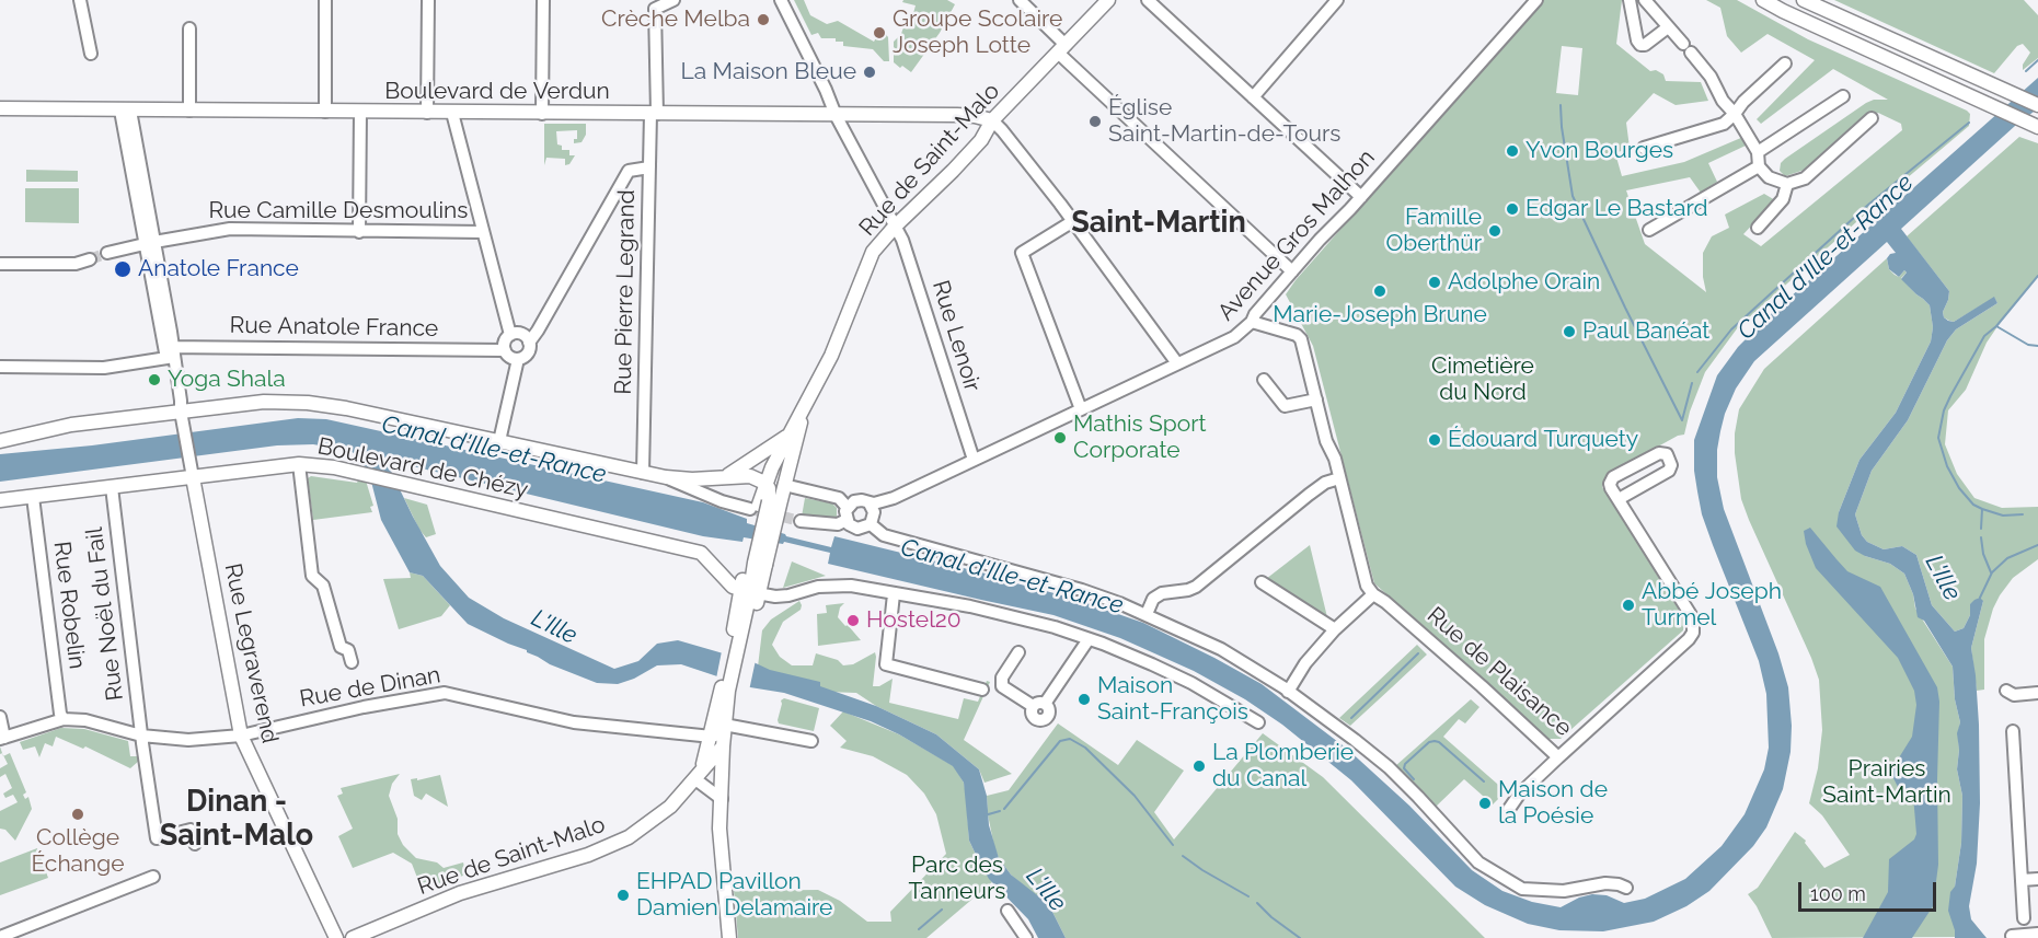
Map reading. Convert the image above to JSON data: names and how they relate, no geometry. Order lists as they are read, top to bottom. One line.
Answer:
{"streets":{"main road":["Boulevard de Verdun","Rue de Saint-Malo","Boulevard de Chézy","Rue Legraverend"],"street":["Rue Camille Desmoulins","Avenue Gros Malhon","Rue Pierre Legrand","Rue Anatole France","Rue Lenoir","Rue Robelin","Rue Noël du Fail","Rue de Plaisance","Rue de Dinan"]},"crossings":[["Boulevard de Verdun","Rue de Saint-Malo"],["Boulevard de Verdun","Rue Pierre Legrand"],["Boulevard de Verdun","Rue Lenoir"],["Rue de Saint-Malo","Rue Lenoir"],["Rue de Saint-Malo","Boulevard de Chézy"],["Rue de Saint-Malo","Rue de Dinan"],["Avenue Gros Malhon","Rue Lenoir"],["Boulevard de Chézy","Rue Robelin"],["Boulevard de Chézy","Rue Noël du Fail"],["Boulevard de Chézy","Rue Legraverend"],["Rue Robelin","Rue de Dinan"],["Rue Noël du Fail","Rue de Dinan"],["Rue Legraverend","Rue de Dinan"]],"districts":["Saint-Martin","Dinan - Saint-Malo"],"water":["Canal d'Ille-et-Rance","L'Ille"],"parks":["Cimetière du Nord","Prairies Saint-Martin","Parc des Tanneurs"],"places":["Crèche Melba","Groupe Scolaire Joseph Lotte","La Maison Bleue","Église Saint-Martin-de-Tours","Yvon Bourges","Edgar Le Bastard","Famille Oberthür","Anatole France","Adolphe Orain","Marie-Joseph Brune","Paul Banéat","Yoga Shala","Mathis Sport Corporate","Édouard Turquety","Abbé Joseph Turmel","Hostel20","Maison Saint-François","La Plomberie du Canal","Maison de la Poésie","Collège Échange","EHPAD Pavillon Damien Delamaire"],"scale_bar":"100 m"}
